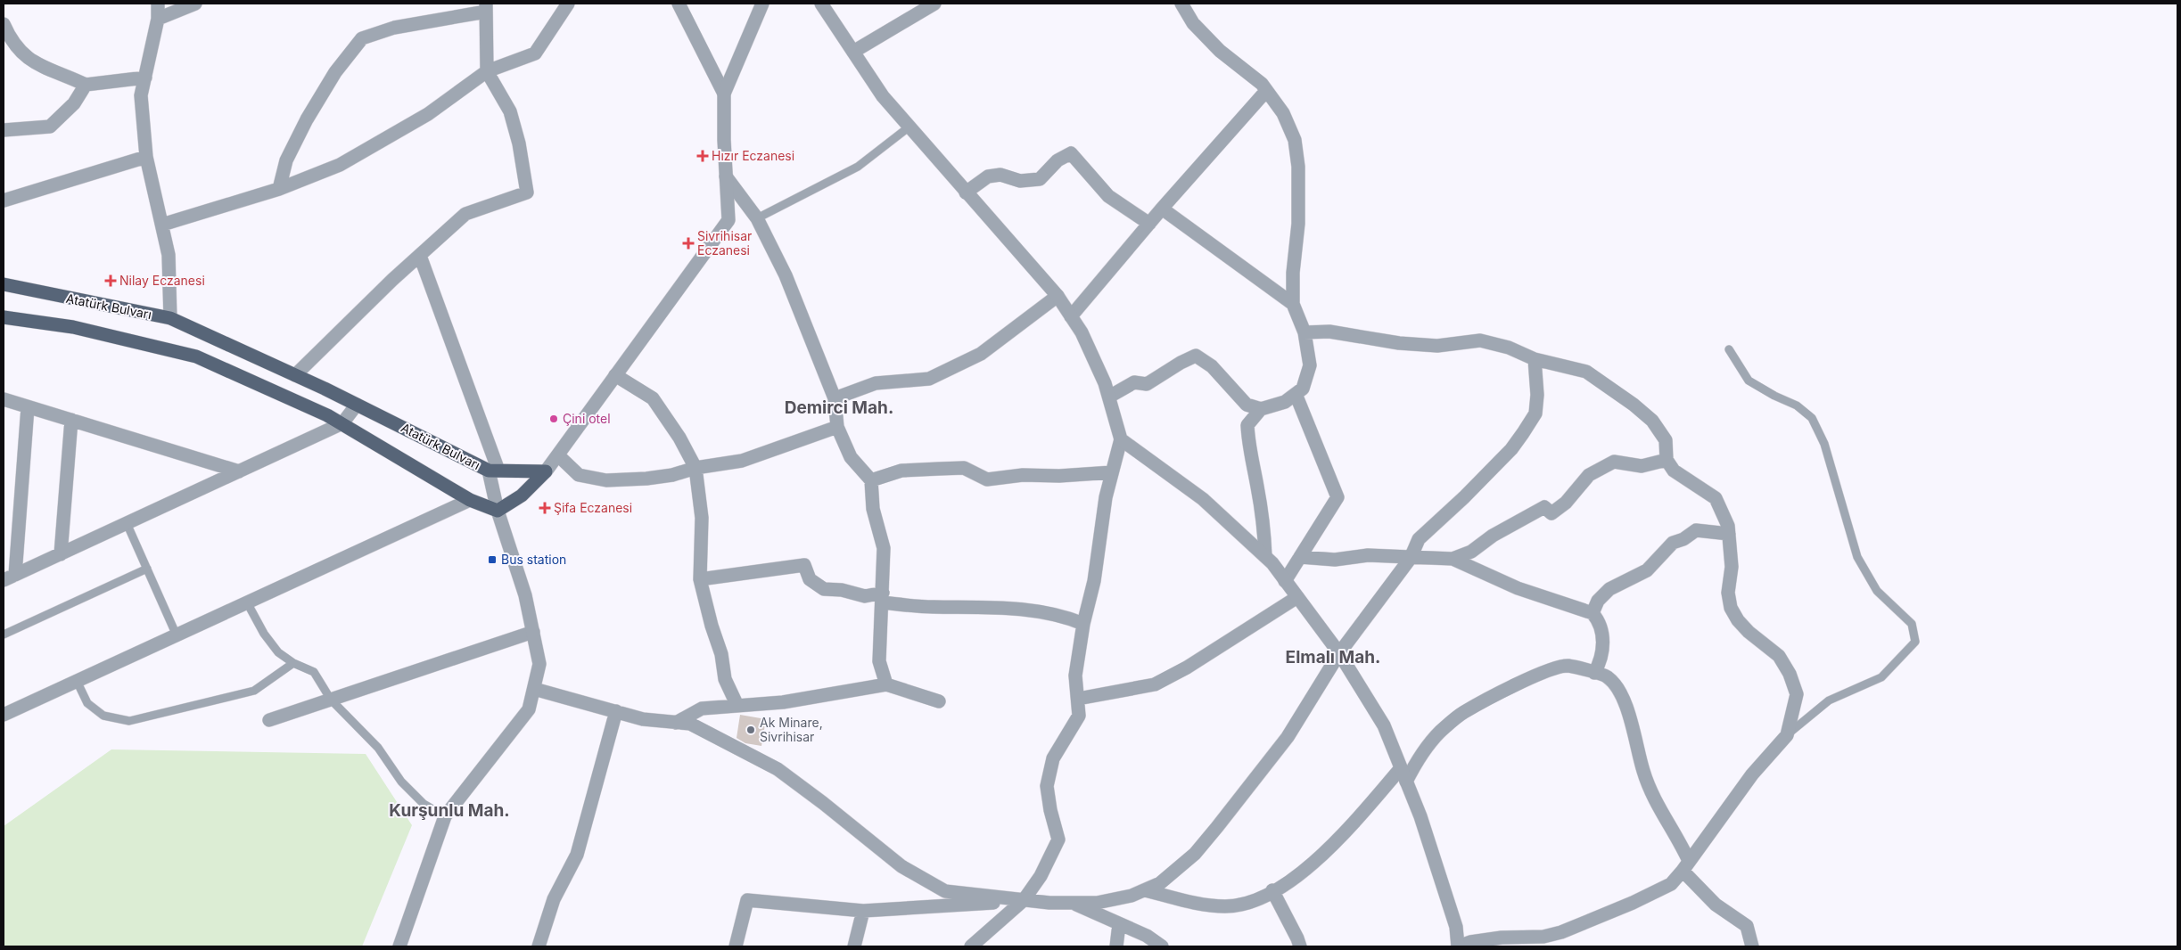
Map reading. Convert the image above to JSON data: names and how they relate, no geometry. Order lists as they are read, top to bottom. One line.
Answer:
{"streets":{"main road":["Atatürk Bulvarı"]},"districts":["Demirci Mah.","Elmalı Mah.","Kurşunlu Mah."],"places":{"health":["Hızır Eczanesi","Sivrihisar Eczanesi","Nilay Eczanesi","Şifa Eczanesi"],"other":["Çini otel","Ak Minare, Sivrihisar"],"transit":["Bus station"]}}
